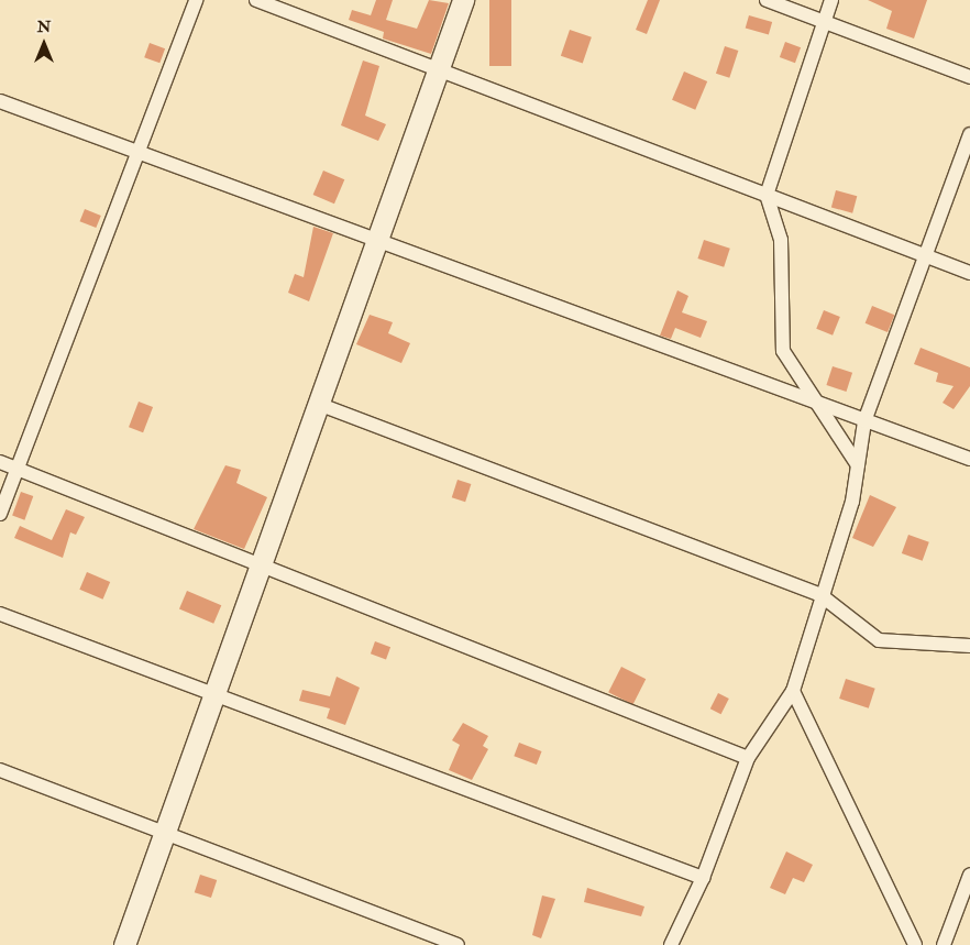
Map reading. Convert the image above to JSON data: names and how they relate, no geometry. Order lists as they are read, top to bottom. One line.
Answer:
{"north":"top"}
